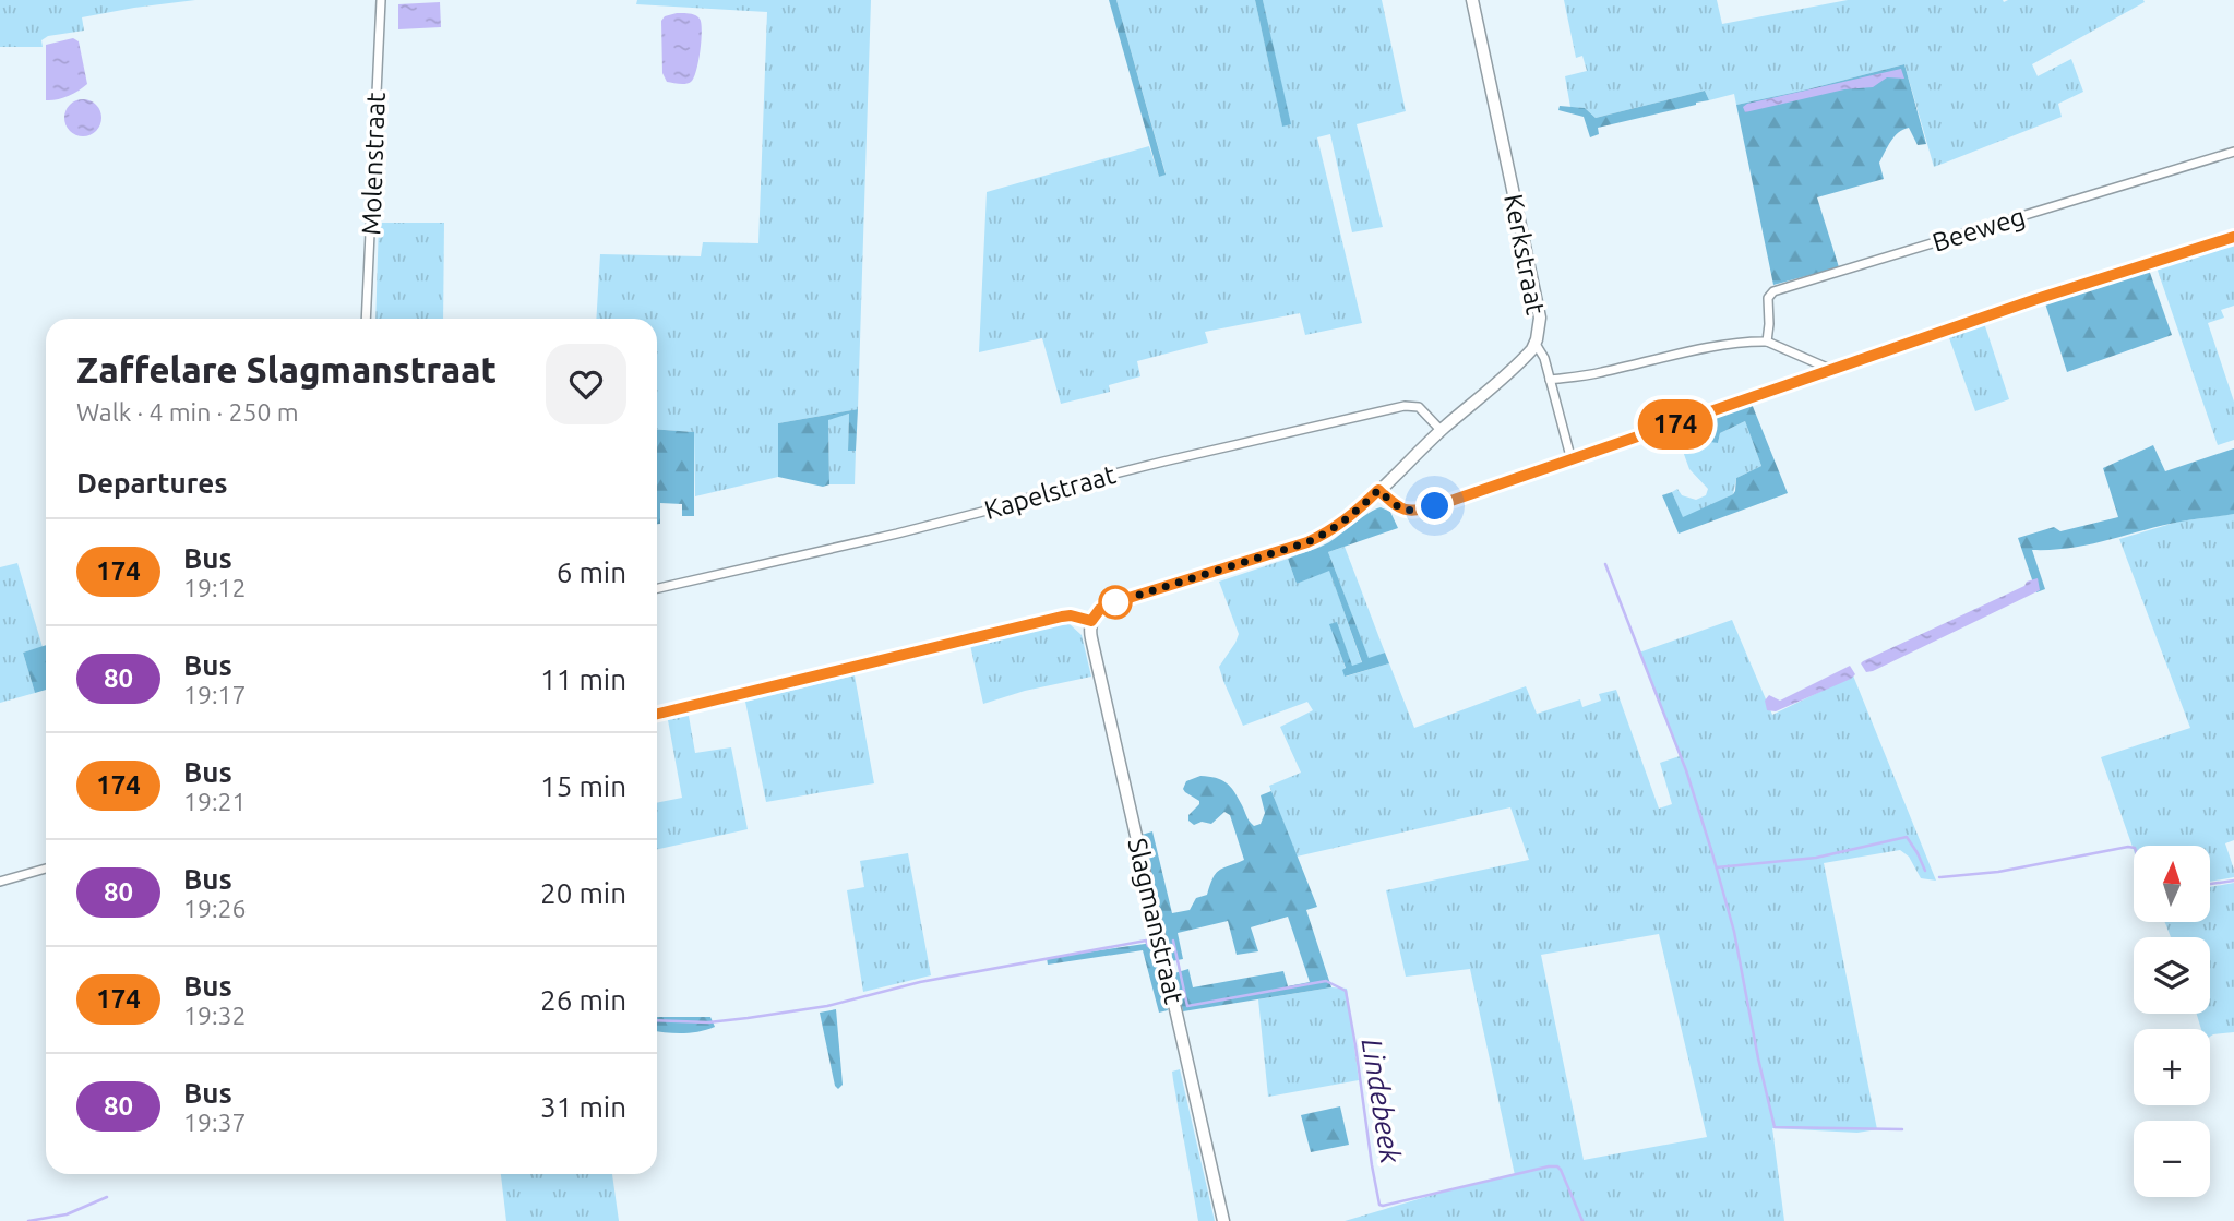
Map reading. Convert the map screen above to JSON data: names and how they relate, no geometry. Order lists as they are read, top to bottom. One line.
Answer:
{"streets":{"main road":["Kerkstraat","Slagmanstraat"],"street":["Molenstraat","Beeweg","Kapelstraat"]},"crossings":[["Kerkstraat","Kapelstraat"],["Kerkstraat","Slagmanstraat"]],"water":["Lindebeek"],"lines":["bus line 174"],"north":"top","page":{"on_map":"174","heading":[["Zaffelare Slagmanstraat","Walk · 4 min · 250 m"],"Departures"],"list":[{"mark":"174","name":"Bus","note":"19:12","value":"6 min"},{"mark":"80","name":"Bus","note":"19:17","value":"11 min"},{"mark":"174","name":"Bus","note":"19:21","value":"15 min"},{"mark":"80","name":"Bus","note":"19:26","value":"20 min"},{"mark":"174","name":"Bus","note":"19:32","value":"26 min"},{"mark":"80","name":"Bus","note":"19:37","value":"31 min"}],"map_buttons":["+","−"]}}
